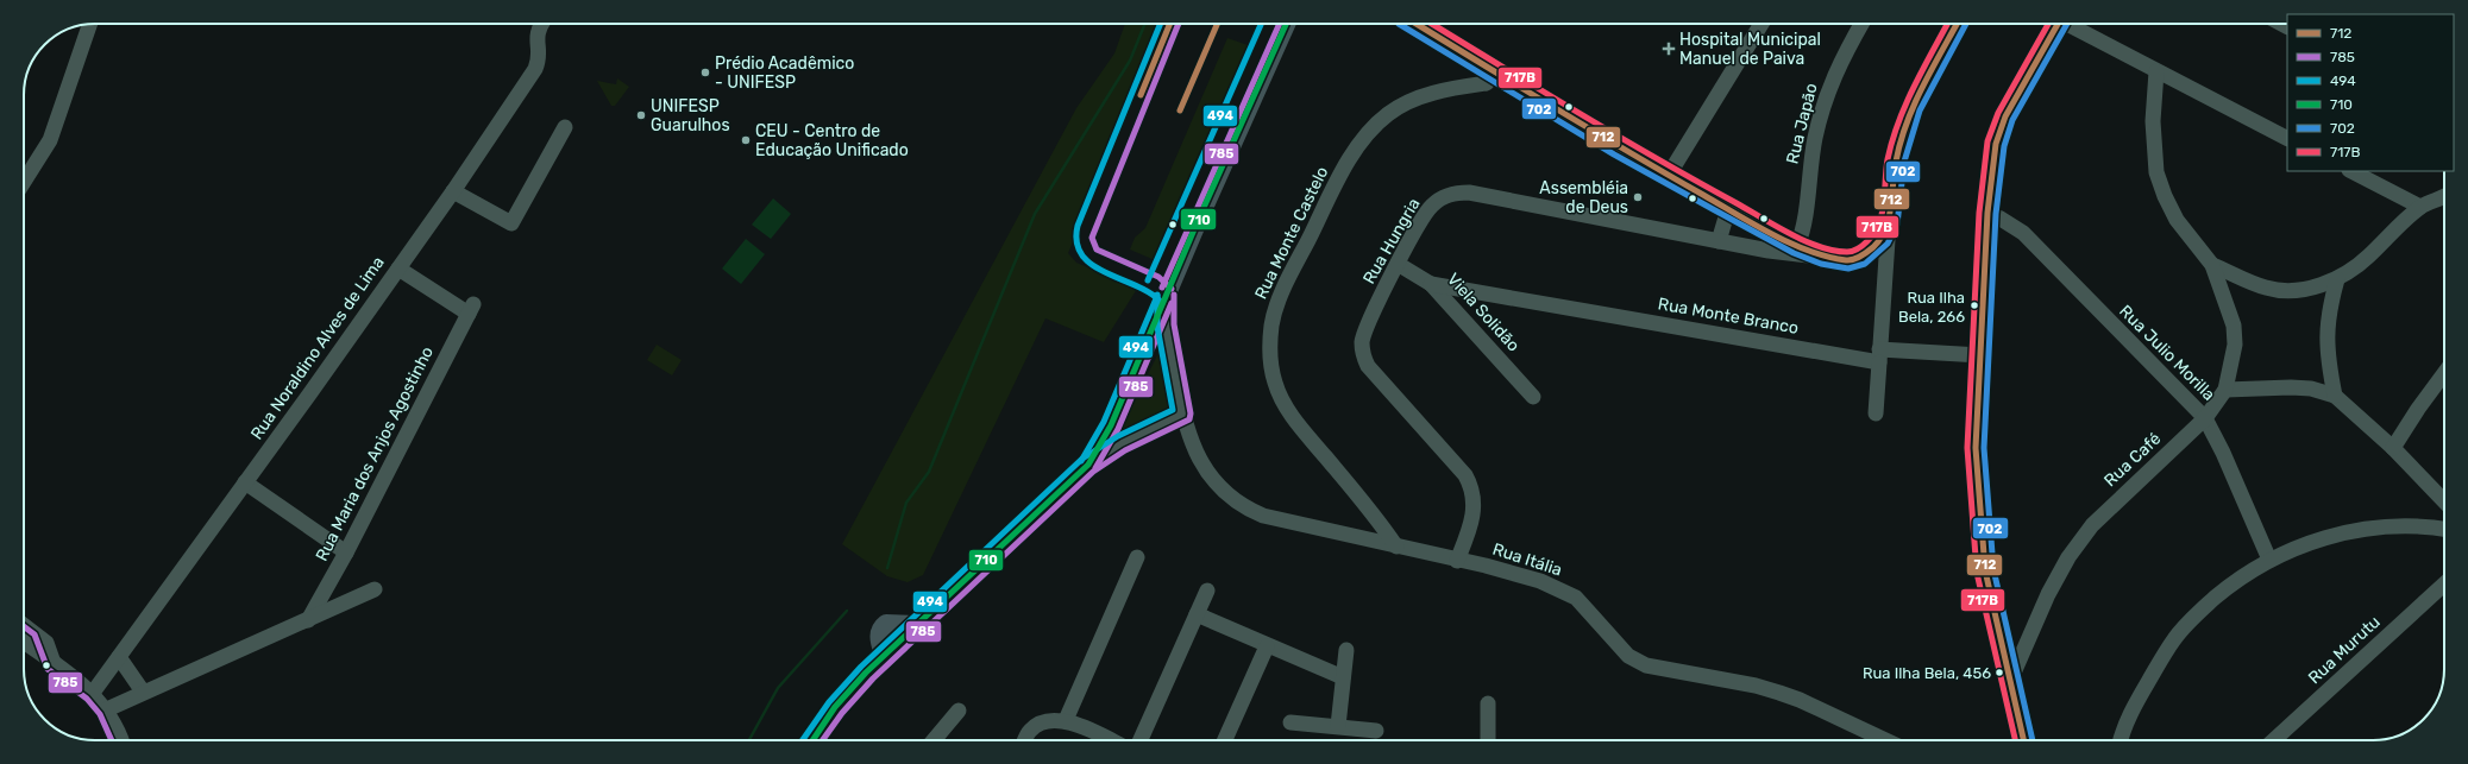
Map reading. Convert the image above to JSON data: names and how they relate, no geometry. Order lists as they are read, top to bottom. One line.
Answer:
{"streets":{"street":["Rua Japão","Rua Monte Castelo","Rua Hungria","Viela Solidão","Rua Monte Branco","Rua Noraldino Alves de Lima","Rua Julio Morilla","Rua Maria dos Anjos Agostinho","Rua Café","Rua Itália","Rua Murutu"]},"crossings":[["Rua Monte Castelo","Rua Itália"],["Rua Hungria","Viela Solidão"],["Rua Hungria","Rua Itália"],["Viela Solidão","Rua Monte Branco"],["Rua Noraldino Alves de Lima","Rua Maria dos Anjos Agostinho"],["Rua Julio Morilla","Rua Café"]],"places":{"health":["Hospital Municipal Manuel de Paiva"],"other":["Prédio Acadêmico - UNIFESP","UNIFESP Guarulhos","CEU - Centro de Educação Unificado","Assembléia de Deus","Rua Ilha Bela, 266","Rua Ilha Bela, 456"]},"lines":["transit line 712","transit line 785","transit line 494","transit line 710","transit line 702","transit line 717B"],"legend":["712","785","494","710","702","717B"]}
